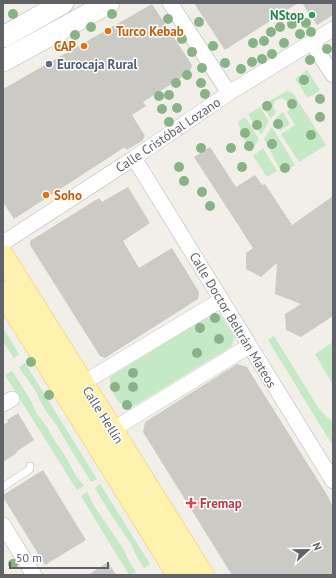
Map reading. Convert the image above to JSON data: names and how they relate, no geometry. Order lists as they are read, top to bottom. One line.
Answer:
{"streets":{"main road":["Calle Hellín"],"street":["Calle Cristóbal Lozano","Calle Doctor Beltrán Mateos"]},"crossings":[["Calle Cristóbal Lozano","Calle Doctor Beltrán Mateos"]],"places":{"other":["NStop","Turco Kebab","CAP","Eurocaja Rural","Soho"],"health":["Fremap"]},"scale_bar":"50 m","north":"right"}
